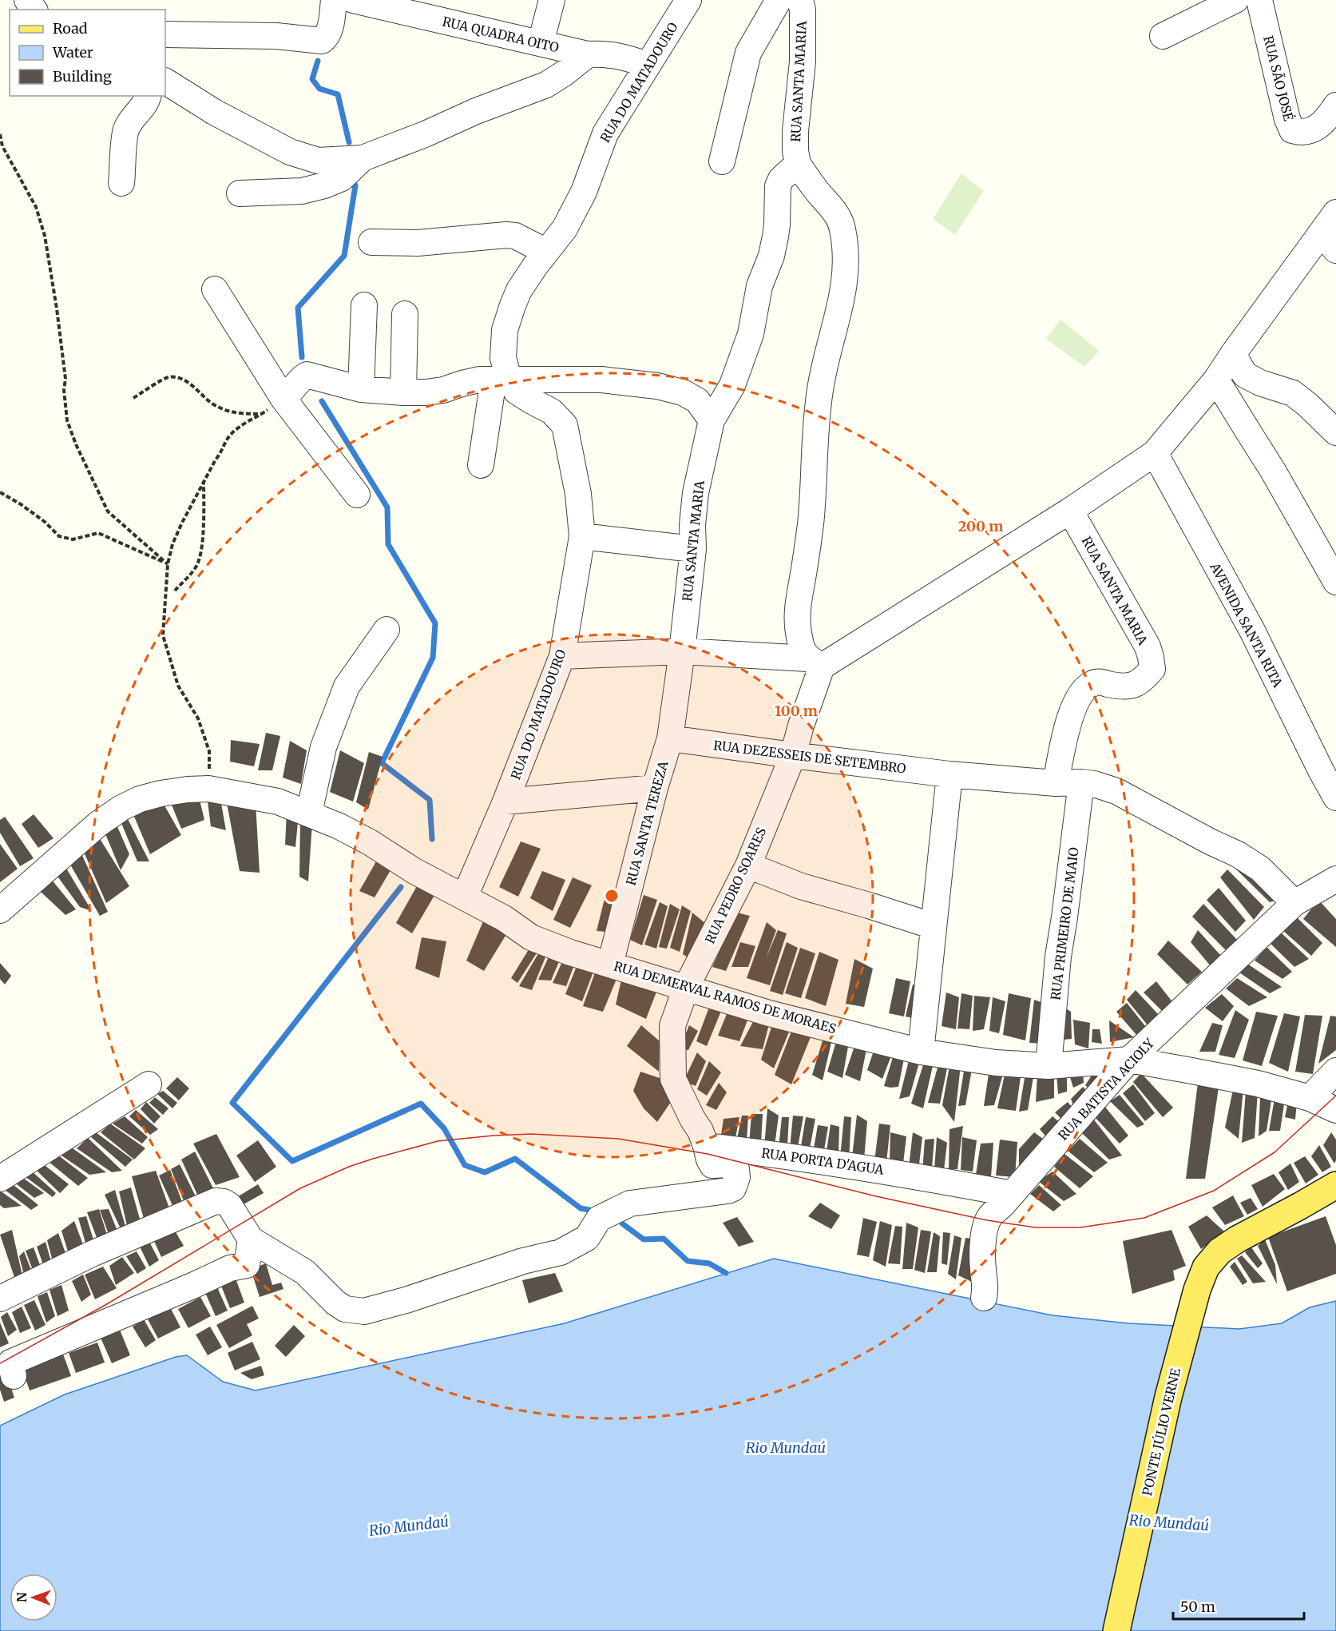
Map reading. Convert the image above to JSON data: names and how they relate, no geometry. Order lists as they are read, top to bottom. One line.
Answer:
{"streets":{"main road":["PONTE JÚLIO VERNE"],"street":["RUA QUADRA OITO","RUA SÃO JOSÉ","RUA SANTA MARIA","RUA DO MATADOURO","AVENIDA SANTA RITA","RUA DEZESSEIS DE SETEMBRO","RUA SANTA TEREZA","RUA PEDRO SOARES","RUA PRIMEIRO DE MAIO","RUA DEMERVAL RAMOS DE MORAES","RUA BATISTA ACIOLY","RUA PORTA D'AGUA"]},"crossings":[["RUA QUADRA OITO","RUA DO MATADOURO"],["RUA SANTA MARIA","RUA DEZESSEIS DE SETEMBRO"],["RUA SANTA MARIA","RUA SANTA TEREZA"],["RUA SANTA MARIA","RUA PEDRO SOARES"],["RUA DO MATADOURO","RUA DEMERVAL RAMOS DE MORAES"],["RUA DEZESSEIS DE SETEMBRO","RUA SANTA TEREZA"],["RUA DEZESSEIS DE SETEMBRO","RUA PEDRO SOARES"],["RUA DEZESSEIS DE SETEMBRO","RUA PRIMEIRO DE MAIO"],["RUA DEZESSEIS DE SETEMBRO","RUA BATISTA ACIOLY"],["RUA SANTA TEREZA","RUA DEMERVAL RAMOS DE MORAES"],["RUA PEDRO SOARES","RUA DEMERVAL RAMOS DE MORAES"],["RUA PEDRO SOARES","RUA PORTA D'AGUA"],["RUA PRIMEIRO DE MAIO","RUA DEMERVAL RAMOS DE MORAES"],["RUA DEMERVAL RAMOS DE MORAES","RUA BATISTA ACIOLY"],["RUA BATISTA ACIOLY","RUA PORTA D'AGUA"]],"water":["Rio Mundaú"],"legend":["Road","Water","Building"],"scale_bar":"50 m","north":"left","rings":["200 m","100 m"]}
